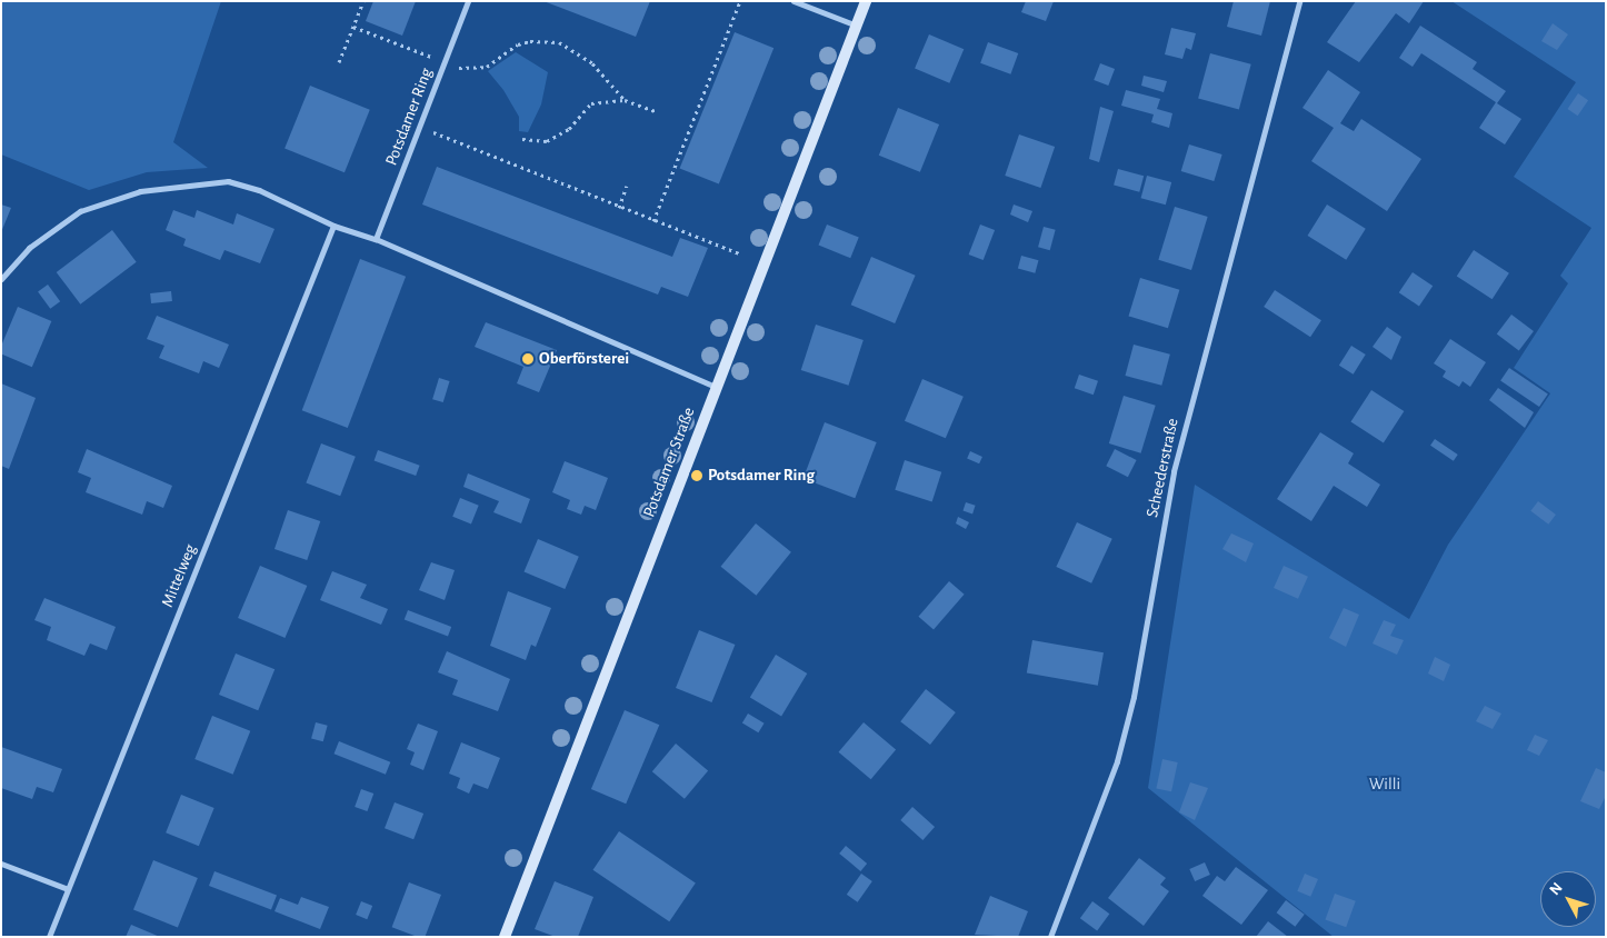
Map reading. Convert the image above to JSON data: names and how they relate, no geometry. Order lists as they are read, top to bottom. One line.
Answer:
{"streets":{"main road":["Potsdamer Straße"],"street":["Potsdamer Ring","Scheederstraße","Mittelweg"]},"parks":["Willi"],"places":["Oberförsterei","Potsdamer Ring"],"north":"top left"}
